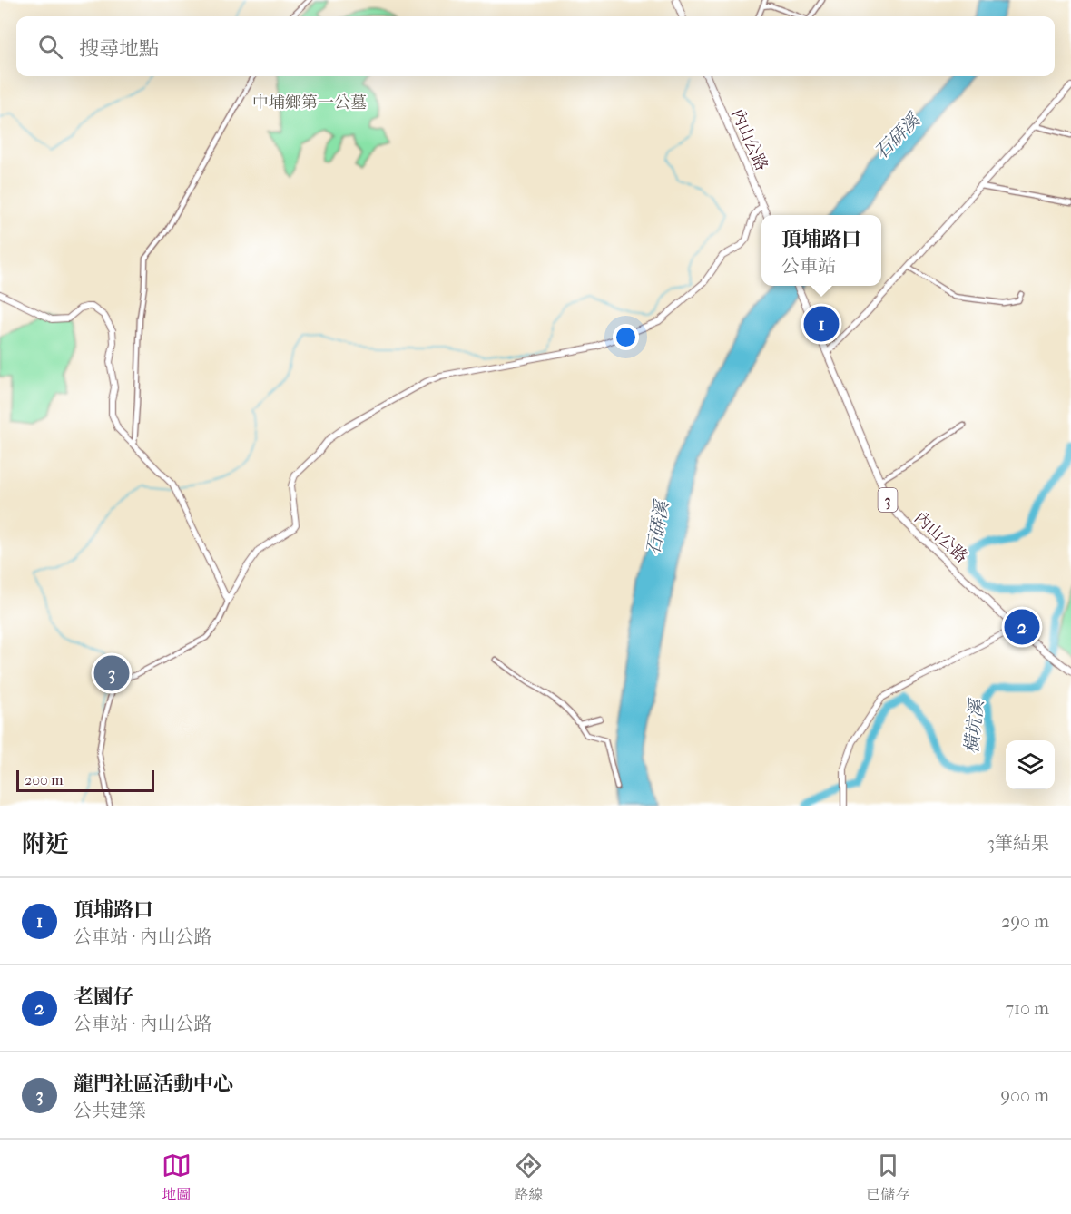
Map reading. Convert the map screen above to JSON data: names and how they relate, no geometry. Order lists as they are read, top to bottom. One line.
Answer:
{"streets":{"main road":["內山公路","3"]},"water":["石硦溪","橫坑溪"],"parks":["中埔鄉第一公墓"],"scale_bar":"200 m","page":{"search":"搜尋地點","popup":["頂埔路口","公車站"],"pins":["1","2","3"],"scale":"200 m","heading":["附近","3筆結果"],"list":[{"mark":"1","name":"頂埔路口","note":"公車站 · 內山公路","value":"290 m"},{"mark":"2","name":"老園仔","note":"公車站 · 內山公路","value":"710 m"},{"mark":"3","name":"龍門社區活動中心","note":"公共建築","value":"900 m"}],"nav":["地圖","路線","已儲存"]}}
